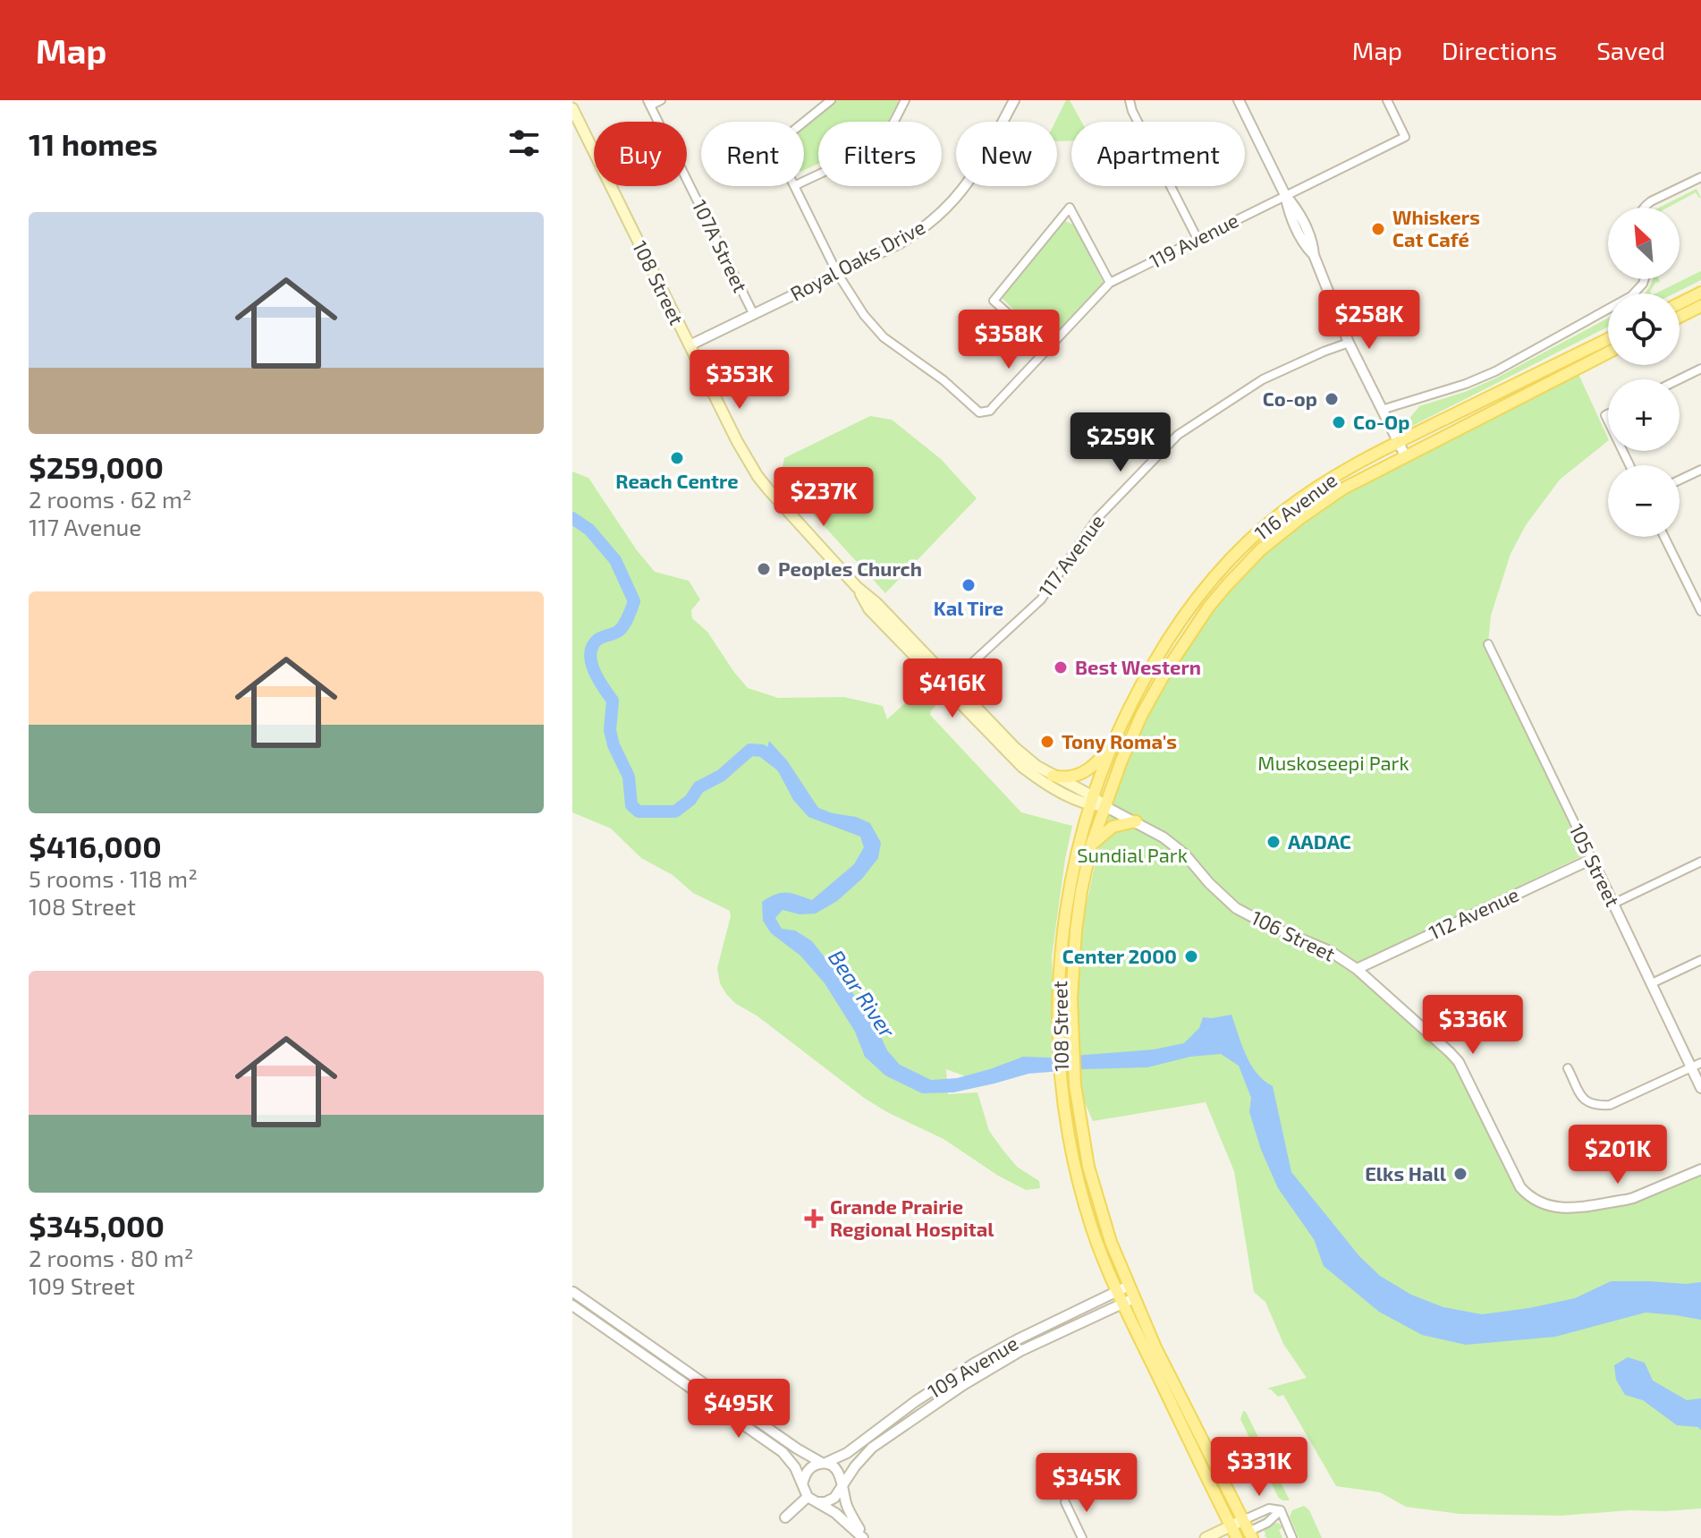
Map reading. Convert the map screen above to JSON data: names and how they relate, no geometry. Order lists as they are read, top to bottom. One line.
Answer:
{"streets":{"main road":["108 Street","116 Avenue"],"street":["119 Avenue","107A Street","Royal Oaks Drive","117 Avenue","105 Street","112 Avenue","106 Street","109 Avenue"]},"crossings":[["119 Avenue","Royal Oaks Drive"],["107A Street","Royal Oaks Drive"],["Royal Oaks Drive","108 Street"],["108 Street","116 Avenue"],["108 Street","117 Avenue"],["108 Street","106 Street"],["108 Street","109 Avenue"],["116 Avenue","106 Street"],["105 Street","112 Avenue"],["112 Avenue","106 Street"]],"water":["Bear River"],"parks":["Muskoseepi Park","Sundial Park"],"places":{"other":["Whiskers Cat Café","Co-op","Co-Op","Reach Centre","Peoples Church","Kal Tire","Best Western","Tony Roma's","AADAC","Center 2000","Elks Hall"],"health":["Grande Prairie Regional Hospital"]},"north":"top left","page":{"header":"Map","nav":["Map","Directions","Saved"],"heading":"11 homes","chip":["Buy","Rent","Filters","New","Apartment"],"list":[{"name":"$259,000","note":"2 rooms · 62 m² · 117 Avenue"},{"name":"$416,000","note":"5 rooms · 118 m² · 108 Street"},{"name":"$345,000","note":"2 rooms · 80 m² · 109 Street"}],"map_buttons":["+","−"],"price":["$258K","$358K","$353K","$259K","$237K","$416K","$336K","$201K","$495K","$331K","$345K"]}}
